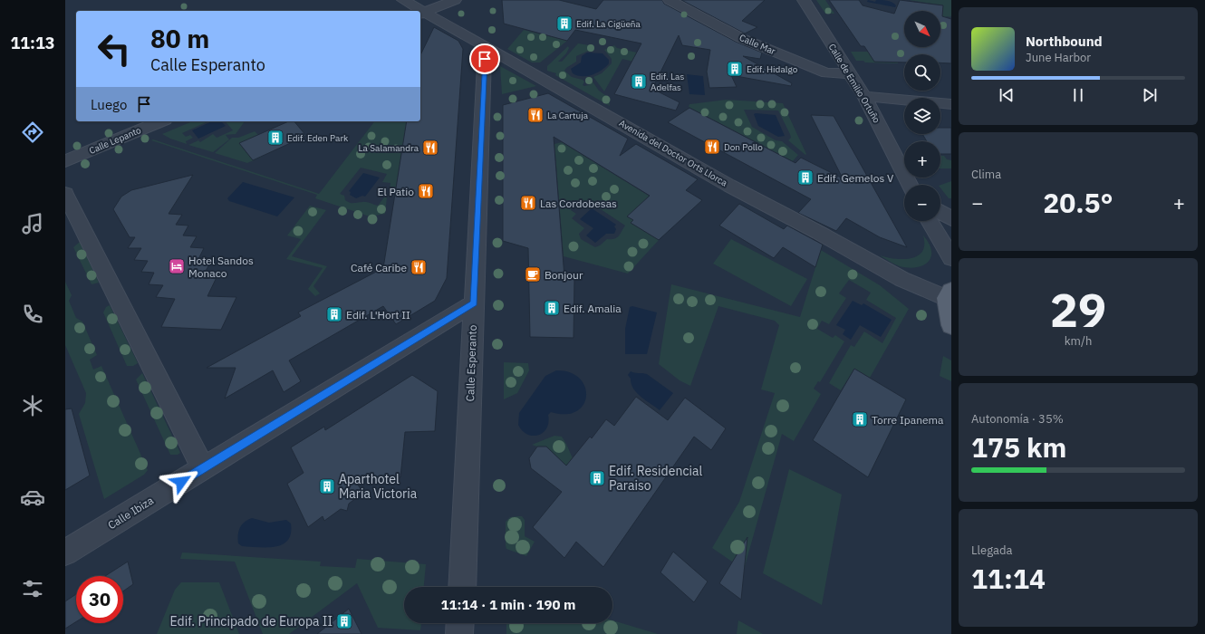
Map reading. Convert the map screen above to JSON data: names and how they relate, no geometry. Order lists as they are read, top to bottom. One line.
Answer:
{"streets":{"street":["Calle Mar","Calle de Emilio Ortuño","Calle Lepanto","Avenida del Doctor Orts Llorca","Calle Esperanto","Calle Ibiza"]},"crossings":[["Calle Mar","Calle de Emilio Ortuño"],["Avenida del Doctor Orts Llorca","Calle Esperanto"],["Calle Esperanto","Calle Ibiza"]],"places":{"building":["Edif. La Cigüeña","Edif. Hidalgo","Edif. Las Adelfas","Edif. Eden Park","Edif. Gemelos V","Edif. Amalia","Edif. L'Hort II","Torre Ipanema","Edif. Residencial Paraiso","Aparthotel Maria Victoria","Edif. Principado de Europa II"],"restaurant":["La Cartuja","Don Pollo","La Salamandra","El Patio","Las Cordobesas","Café Caribe"],"hotel":["Hotel Sandos Monaco"],"cafe":["Bonjour"]},"north":"bottom right","page":{"tabs":"11:13","map_buttons":["+","−"],"turn":["80 m","Calle Esperanto"],"song":["Northbound","June Harbor"],"then":"Luego","tile":["Clima",["29","km/h"],["Autonomía · 35%","175 km"],["Llegada","11:14"]],"heat":["−","20.5°","+"],"limit":"30","trip":"11:14 · 1 min · 190 m"}}
